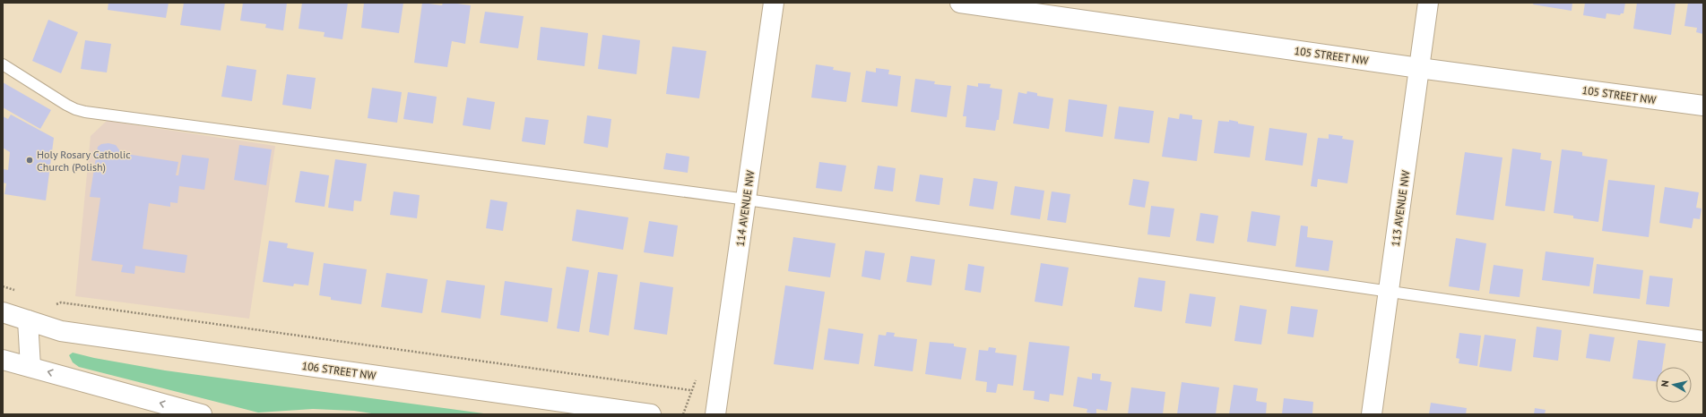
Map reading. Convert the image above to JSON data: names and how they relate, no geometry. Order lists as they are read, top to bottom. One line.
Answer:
{"streets":{"street":["105 STREET NW","114 AVENUE NW","113 AVENUE NW","106 STREET NW"]},"crossings":[["105 STREET NW","113 AVENUE NW"]],"places":["Holy Rosary Catholic Church (Polish)"],"north":"left"}
